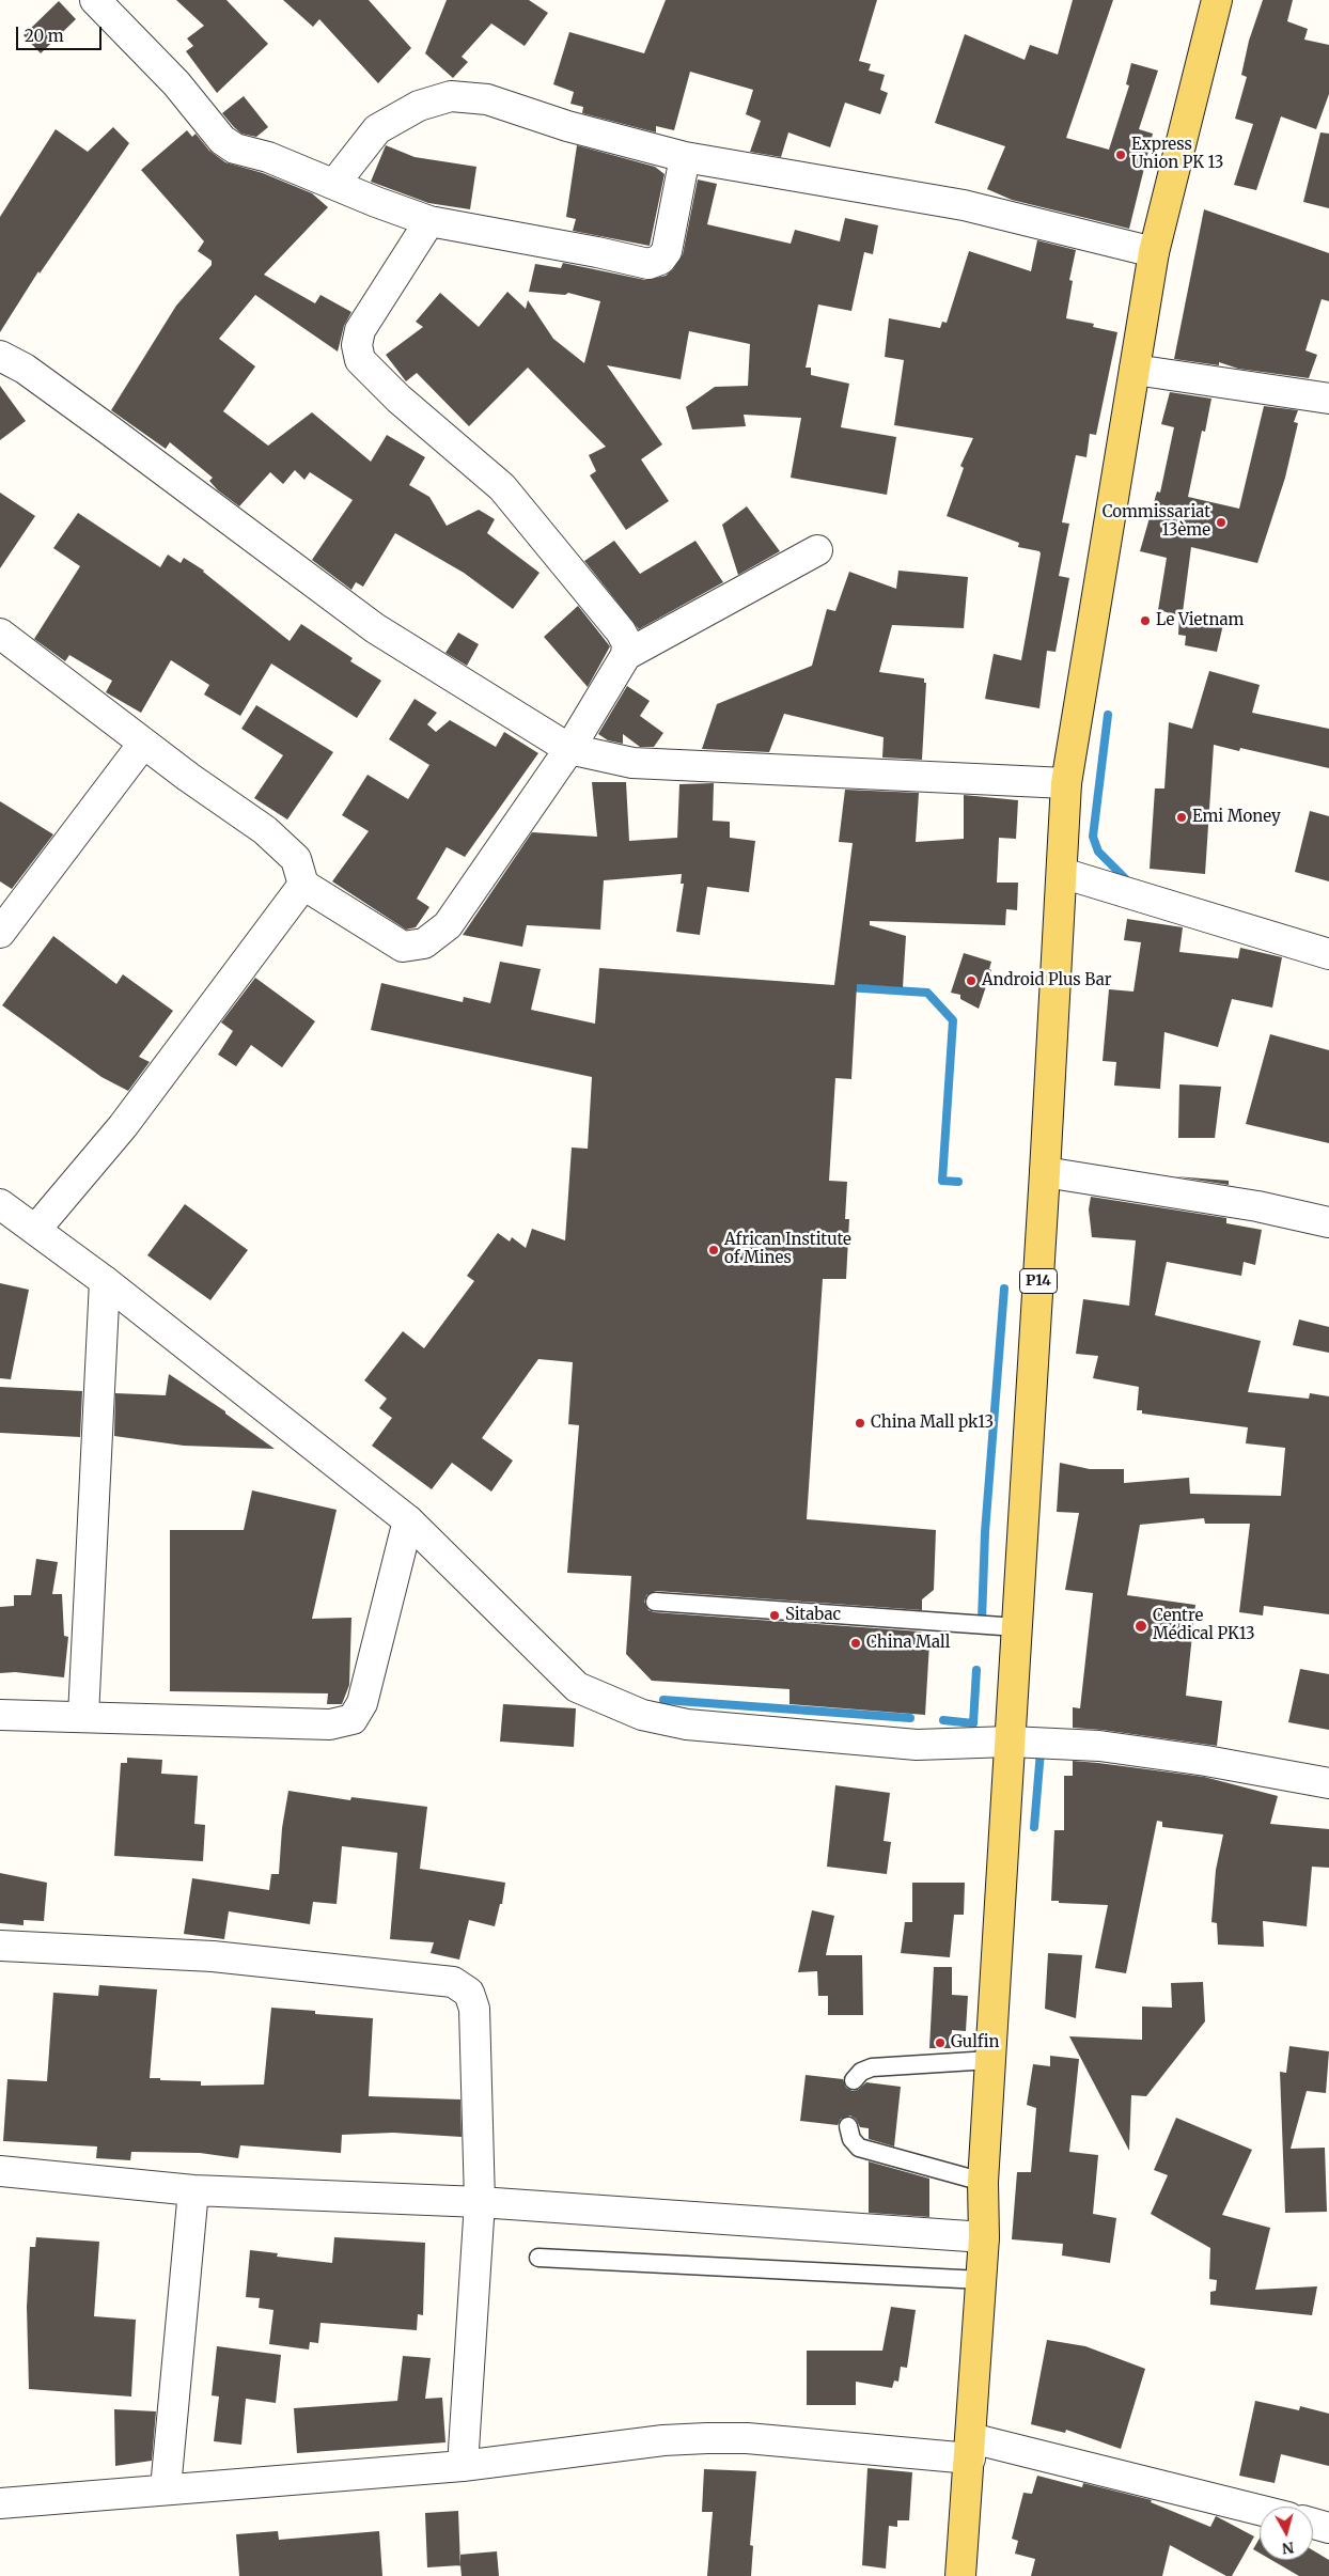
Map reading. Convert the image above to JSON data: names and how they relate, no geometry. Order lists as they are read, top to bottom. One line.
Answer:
{"streets":{"main road":["P14"]},"places":["Express Union PK 13","Commissariat 13ème","Le Vietnam","Emi Money","Android Plus Bar","African Institute of Mines","China Mall pk13","Sitabac","Centre Médical PK13","China Mall","Gulfin"],"scale_bar":"20 m","north":"bottom"}
